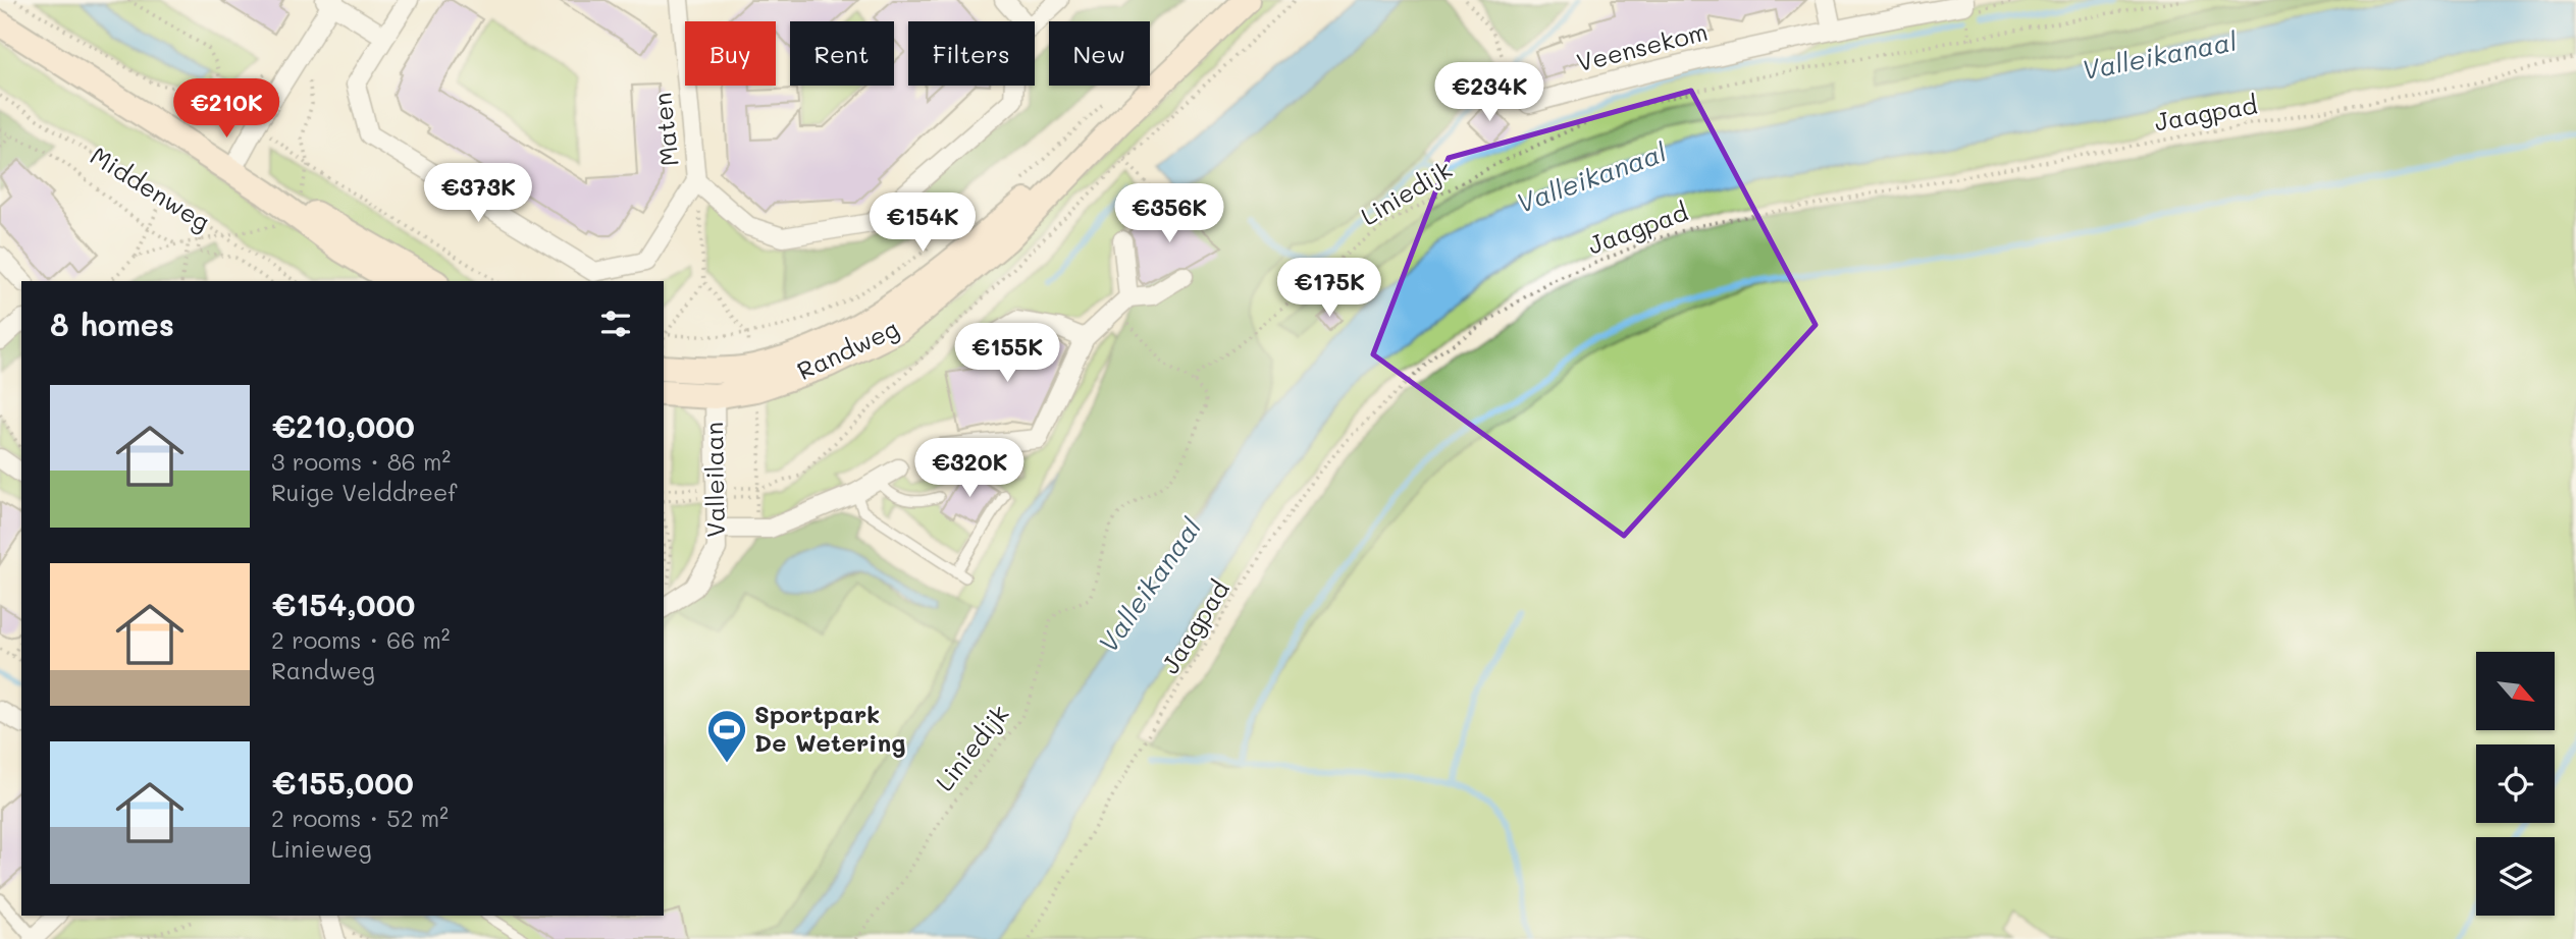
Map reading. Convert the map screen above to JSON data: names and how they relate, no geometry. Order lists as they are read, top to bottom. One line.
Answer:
{"streets":{"main road":["Randweg","Valleilaan"],"street":["Veensekom","Maten"],"path":["Jaagpad","Middenweg","Liniedijk"]},"crossings":[["Randweg","Valleilaan"]],"water":["Valleikanaal"],"places":{"sports":["Sportpark De Wetering"]},"north":"bottom right","page":{"chip":["Buy","Rent","Filters","New"],"price":["€234K","€210K","€373K","€356K","€154K","€175K","€155K","€320K"],"heading":"8 homes","list":[{"name":"€210,000","note":"3 rooms · 86 m² · Ruige Velddreef"},{"name":"€154,000","note":"2 rooms · 66 m² · Randweg"},{"name":"€155,000","note":"2 rooms · 52 m² · Linieweg"}]}}
